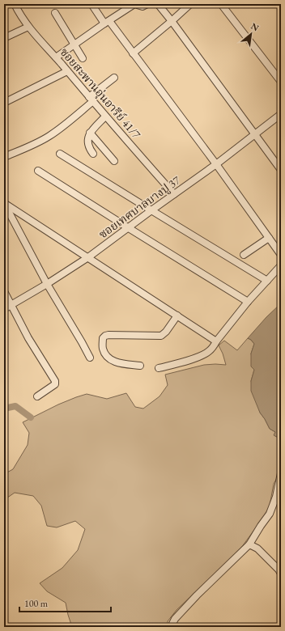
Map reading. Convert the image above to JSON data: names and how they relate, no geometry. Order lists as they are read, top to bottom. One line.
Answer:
{"streets":{"street":["ซอยสะพานอุ่นอารีย์ 41/7","ซอยเทศบาลบางปู 37"]},"crossings":[["ซอยสะพานอุ่นอารีย์ 41/7","ซอยเทศบาลบางปู 37"]],"scale_bar":"100 m","north":"top right"}
